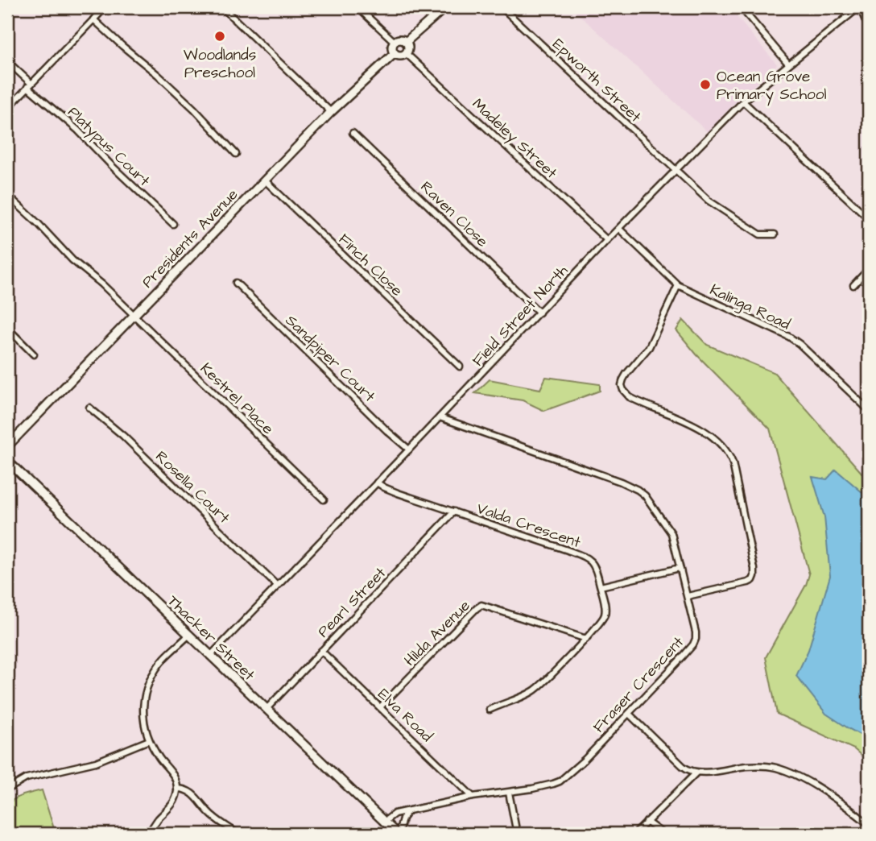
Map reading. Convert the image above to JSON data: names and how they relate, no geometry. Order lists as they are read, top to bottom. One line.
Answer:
{"streets":{"street":["Epworth Street","Madeley Street","Platypus Court","Raven Close","Presidents Avenue","Finch Close","Kalinga Road","Field Street North","Sandpiper Court","Kestrel Place","Rosella Court","Valda Crescent","Pearl Street","Hilda Avenue","Thacker Street","Fraser Crescent","Elva Road"]},"crossings":[["Epworth Street","Field Street North"],["Madeley Street","Presidents Avenue"],["Madeley Street","Field Street North"],["Raven Close","Field Street North"],["Presidents Avenue","Finch Close"],["Presidents Avenue","Kestrel Place"],["Kalinga Road","Field Street North"],["Field Street North","Sandpiper Court"],["Field Street North","Rosella Court"],["Field Street North","Valda Crescent"],["Field Street North","Thacker Street"],["Field Street North","Fraser Crescent"],["Valda Crescent","Pearl Street"],["Valda Crescent","Hilda Avenue"],["Pearl Street","Thacker Street"],["Pearl Street","Elva Road"],["Hilda Avenue","Elva Road"],["Thacker Street","Fraser Crescent"],["Fraser Crescent","Elva Road"]],"places":["Woodlands Preschool","Ocean Grove Primary School"]}
